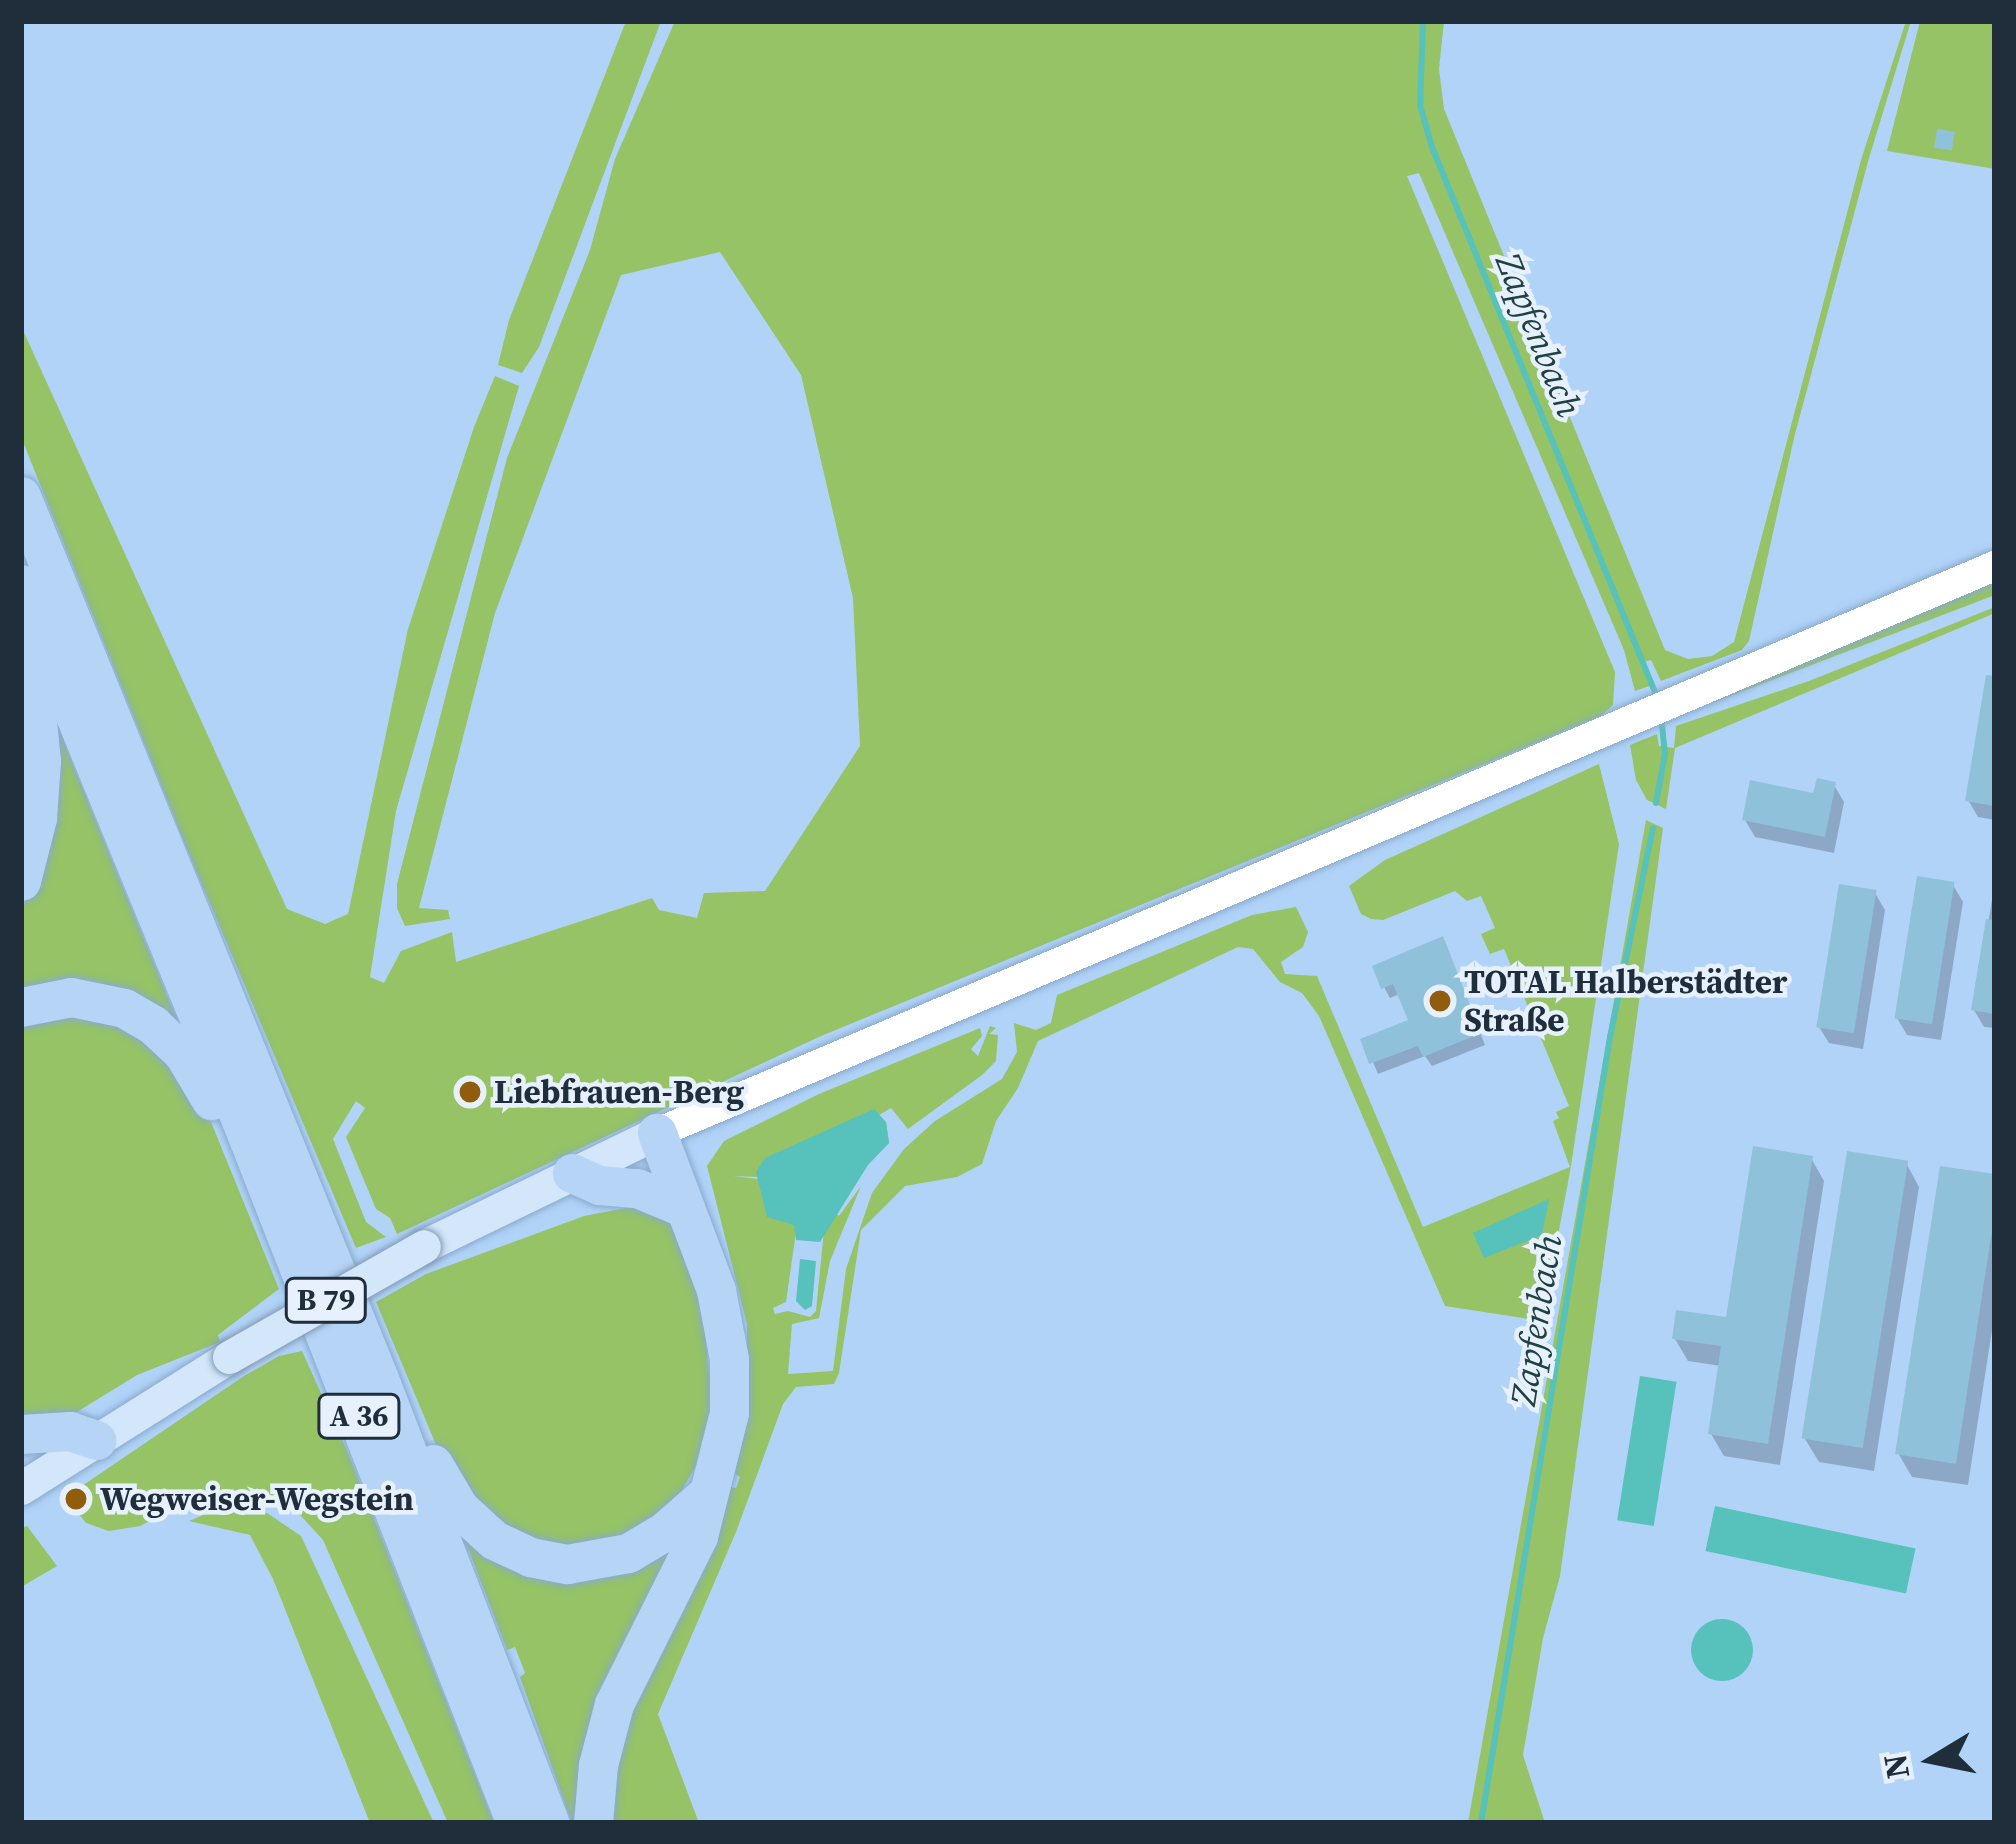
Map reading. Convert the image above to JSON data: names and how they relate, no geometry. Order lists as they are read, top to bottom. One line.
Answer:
{"streets":{"highway":["A 36"],"main road":["B 79"]},"water":["Zapfenbach"],"places":["TOTAL Halberstädter Straße","Liebfrauen-Berg","Wegweiser-Wegstein"],"north":"left"}
